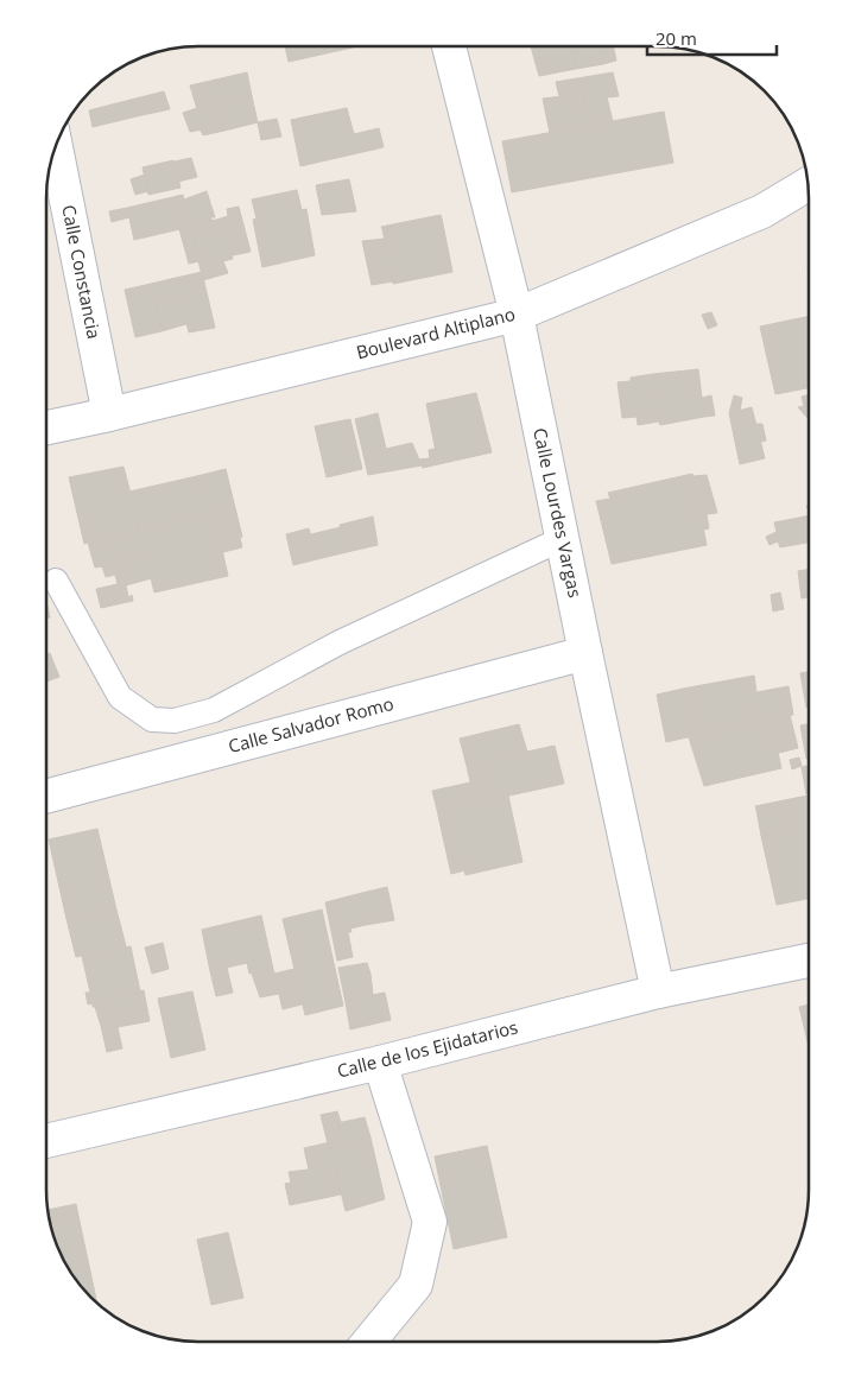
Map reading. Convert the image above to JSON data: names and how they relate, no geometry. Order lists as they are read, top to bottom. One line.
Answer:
{"streets":{"street":["Calle Constancia","Boulevard Altiplano","Calle Lourdes Vargas","Calle Salvador Romo","Calle de los Ejidatarios"]},"crossings":[["Calle Constancia","Boulevard Altiplano"],["Boulevard Altiplano","Calle Lourdes Vargas"],["Calle Lourdes Vargas","Calle Salvador Romo"],["Calle Lourdes Vargas","Calle de los Ejidatarios"]],"scale_bar":"20 m"}
